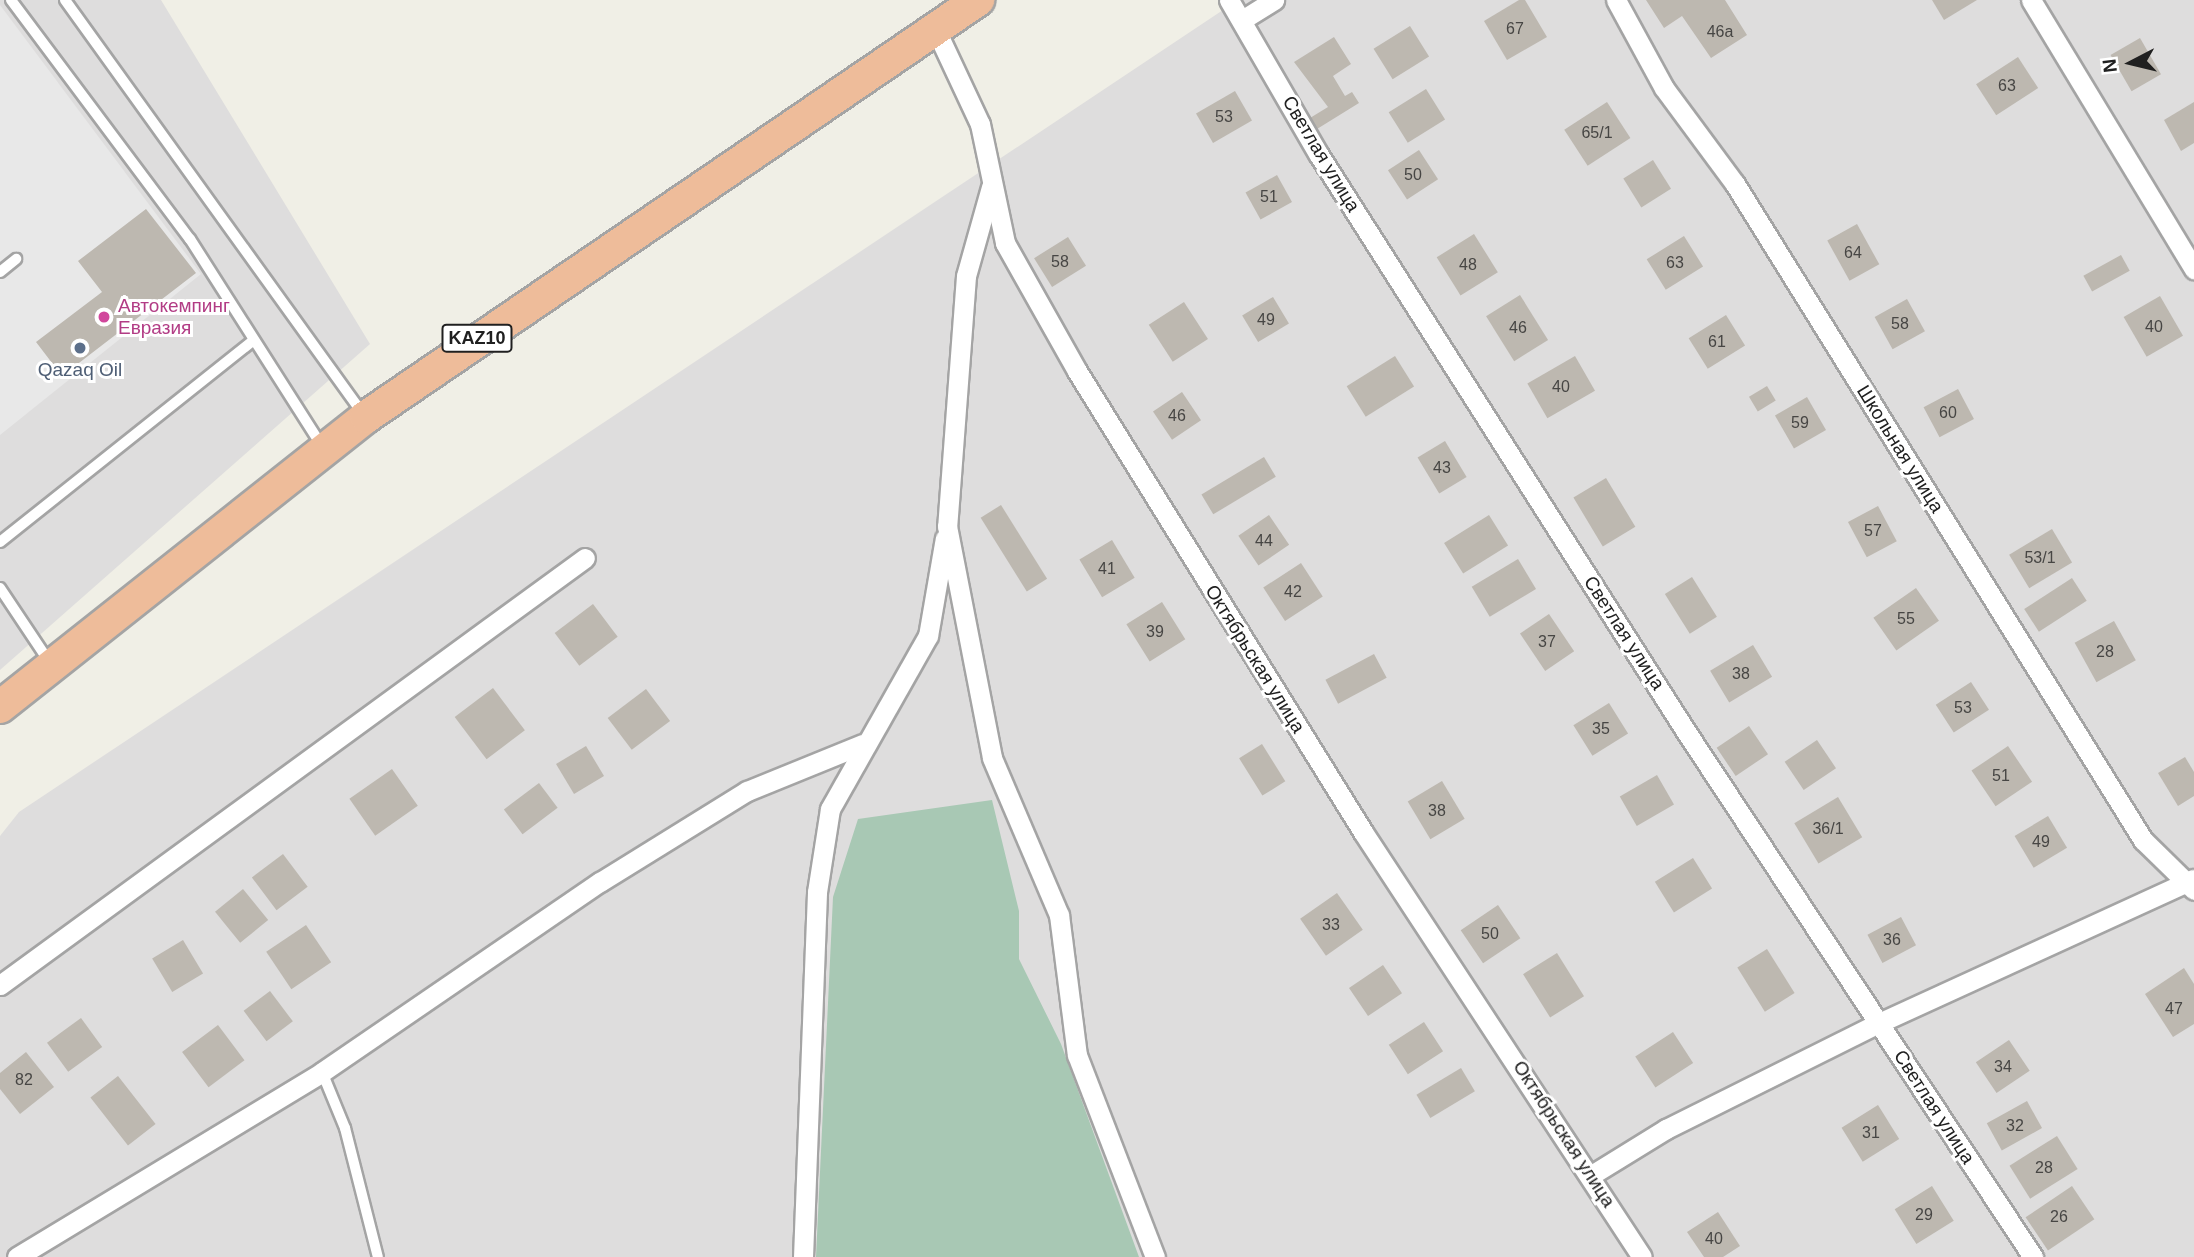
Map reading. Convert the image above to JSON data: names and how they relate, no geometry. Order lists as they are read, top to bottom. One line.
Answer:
{"streets":{"highway":["KAZ10"],"street":["Светлая улица","Школьная улица","Октябрьская улица"]},"crossings":[["KAZ10","Октябрьская улица"]],"places":["Автокемпинг Евразия","Qazaq Oil"],"house_numbers":["67","46а","63","53","65/1","50","51","64","58","63","48","49","58","40","46","61","40","60","46","59","43","57","44","53/1","41","42","55","39","37","28","38","53","35","51","38","36/1","49","33","50","36","47","34","82","32","31","28","29","26","40"],"north":"left"}
